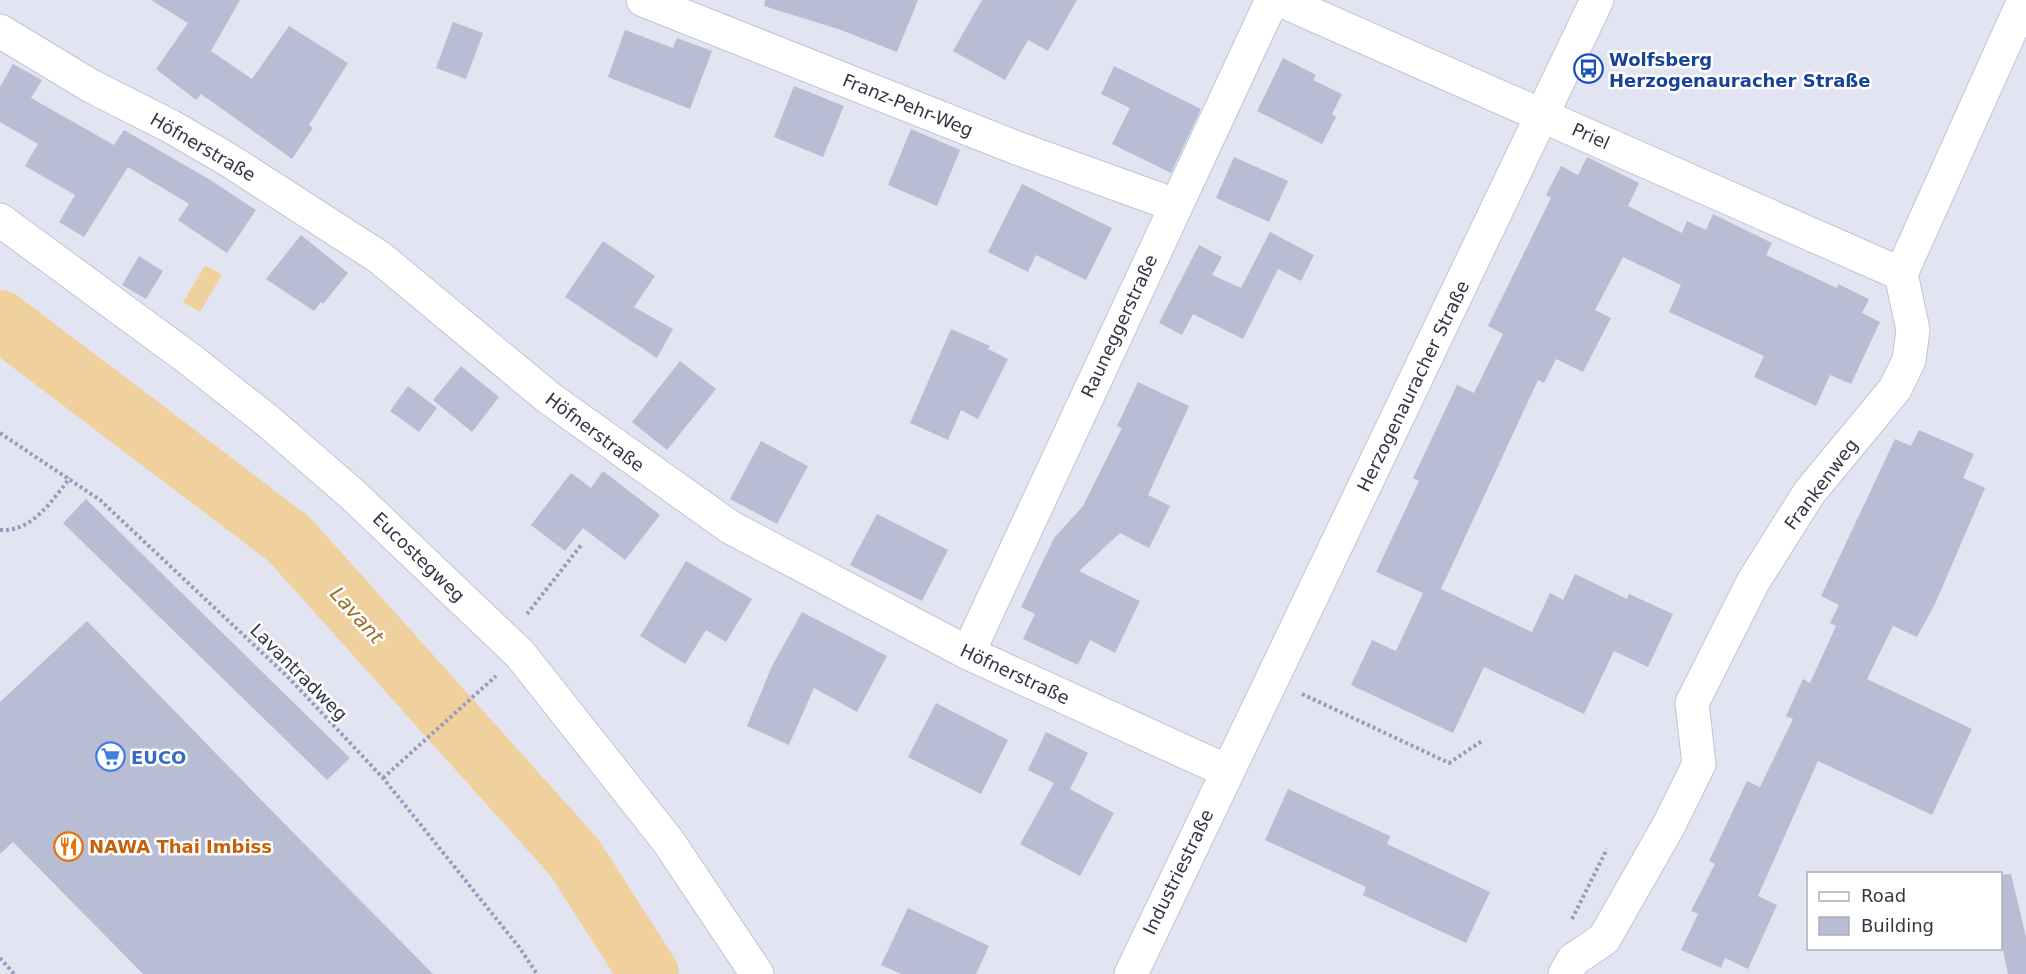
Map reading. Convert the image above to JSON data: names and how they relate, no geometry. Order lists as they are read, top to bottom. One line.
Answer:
{"streets":{"street":["Franz-Pehr-Weg","Priel","Höfnerstraße","Rauneggerstraße","Herzogenauracher Straße","Frankenweg","Eucostegweg","Industriestraße"],"path":["Lavantradweg"]},"crossings":[["Franz-Pehr-Weg","Rauneggerstraße"],["Priel","Herzogenauracher Straße"],["Priel","Frankenweg"],["Höfnerstraße","Rauneggerstraße"],["Höfnerstraße","Herzogenauracher Straße"],["Höfnerstraße","Industriestraße"],["Herzogenauracher Straße","Industriestraße"]],"water":["Lavant"],"places":{"bus stop":["Wolfsberg Herzogenauracher Straße"],"supermarket":["EUCO"],"restaurant":["NAWA Thai Imbiss"]},"legend":["Road","Building"]}
